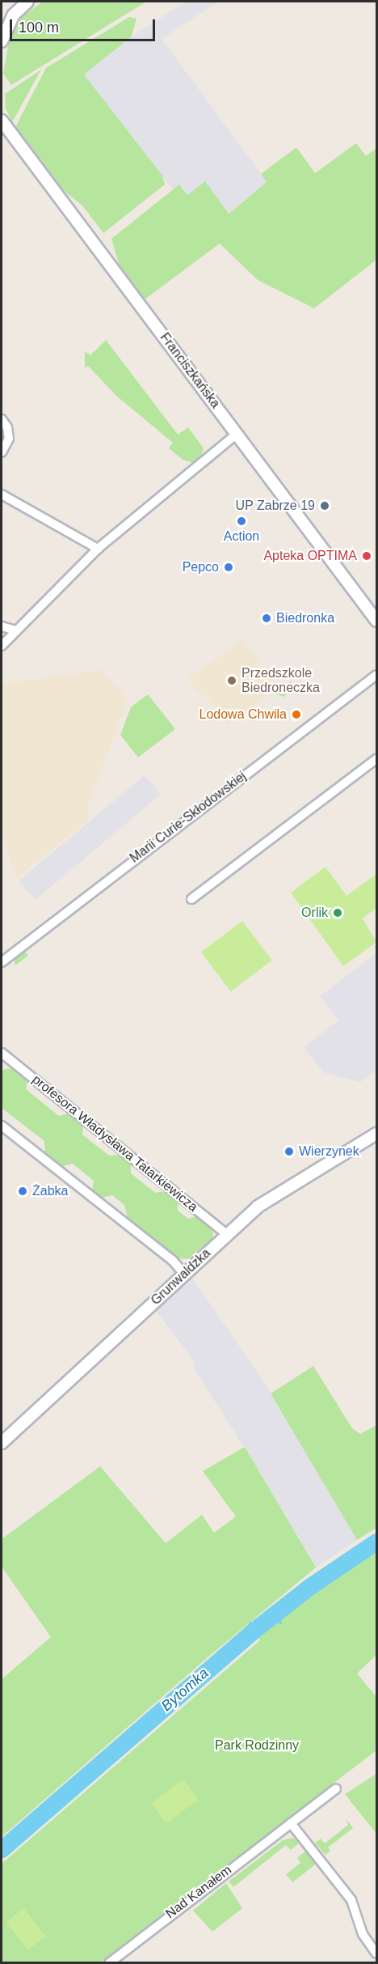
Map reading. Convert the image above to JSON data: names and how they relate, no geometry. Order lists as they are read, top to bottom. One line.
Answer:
{"streets":{"street":["Franciszkańska","Marii Curie-Skłodowskiej","profesora Władysława Tatarkiewicza","Grunwaldzka","Nad Kanałem"]},"crossings":[["profesora Władysława Tatarkiewicza","Grunwaldzka"]],"water":["Bytomka"],"parks":["Park Rodzinny"],"places":["UP Zabrze 19","Action","Apteka OPTIMA","Pepco","Biedronka","Przedszkole Biedroneczka","Lodowa Chwila","Orlik","Wierzynek","Żabka"],"scale_bar":"100 m"}
